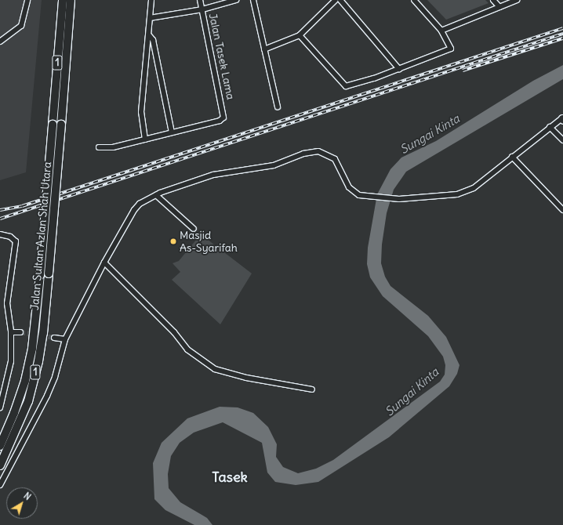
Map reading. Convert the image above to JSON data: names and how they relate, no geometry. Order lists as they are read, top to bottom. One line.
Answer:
{"streets":{"main road":["1","Jalan Sultan Azlan Shah Utara"],"street":["Jalan Tasek Lama"]},"districts":["Tasek"],"water":["Sungai Kinta"],"places":["Masjid As-Syarifah"],"north":"top right"}
